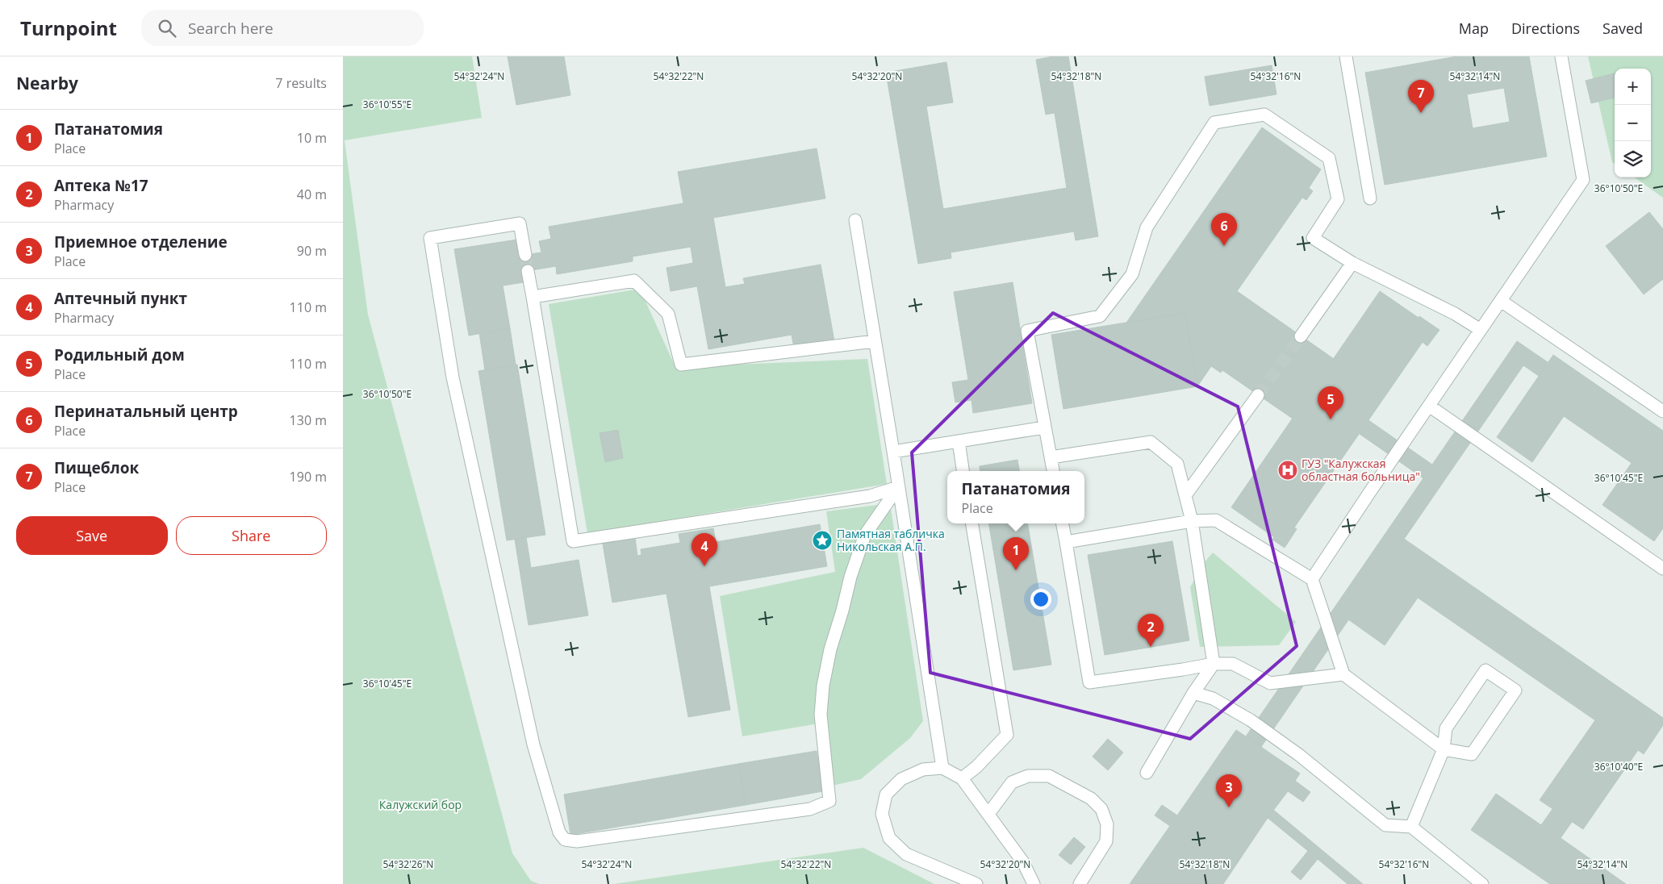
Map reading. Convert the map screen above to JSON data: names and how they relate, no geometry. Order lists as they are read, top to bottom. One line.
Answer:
{"parks":["Калужский бор"],"places":{"hospital":["ГУЗ \"Калужская областная больница\""],"place":["Памятная табличка Никольская А.П."]},"page":{"header":"Turnpoint","search":"Search here","nav":["Map","Directions","Saved"],"heading":["Nearby","7 results"],"map_buttons":["+","−"],"pins":["7","6","5","4","1","2","3"],"list":[{"mark":"1","name":"Патанатомия","note":"Place","value":"10 m"},{"mark":"2","name":"Аптека №17","note":"Pharmacy","value":"40 m"},{"mark":"3","name":"Приемное отделение","note":"Place","value":"90 m"},{"mark":"4","name":"Аптечный пункт","note":"Pharmacy","value":"110 m"},{"mark":"5","name":"Родильный дом","note":"Place","value":"110 m"},{"mark":"6","name":"Перинатальный центр","note":"Place","value":"130 m"},{"mark":"7","name":"Пищеблок","note":"Place","value":"190 m"}],"popup":["Патанатомия","Place"],"buttons":["Save","Share"]},"coordinates":["54°32'24\"N","54°32'22\"N","54°32'20\"N","54°32'18\"N","54°32'16\"N","54°32'14\"N","36°10'55\"E","36°10'50\"E","36°10'45\"E","36°10'40\"E","54°32'26\"N"]}
